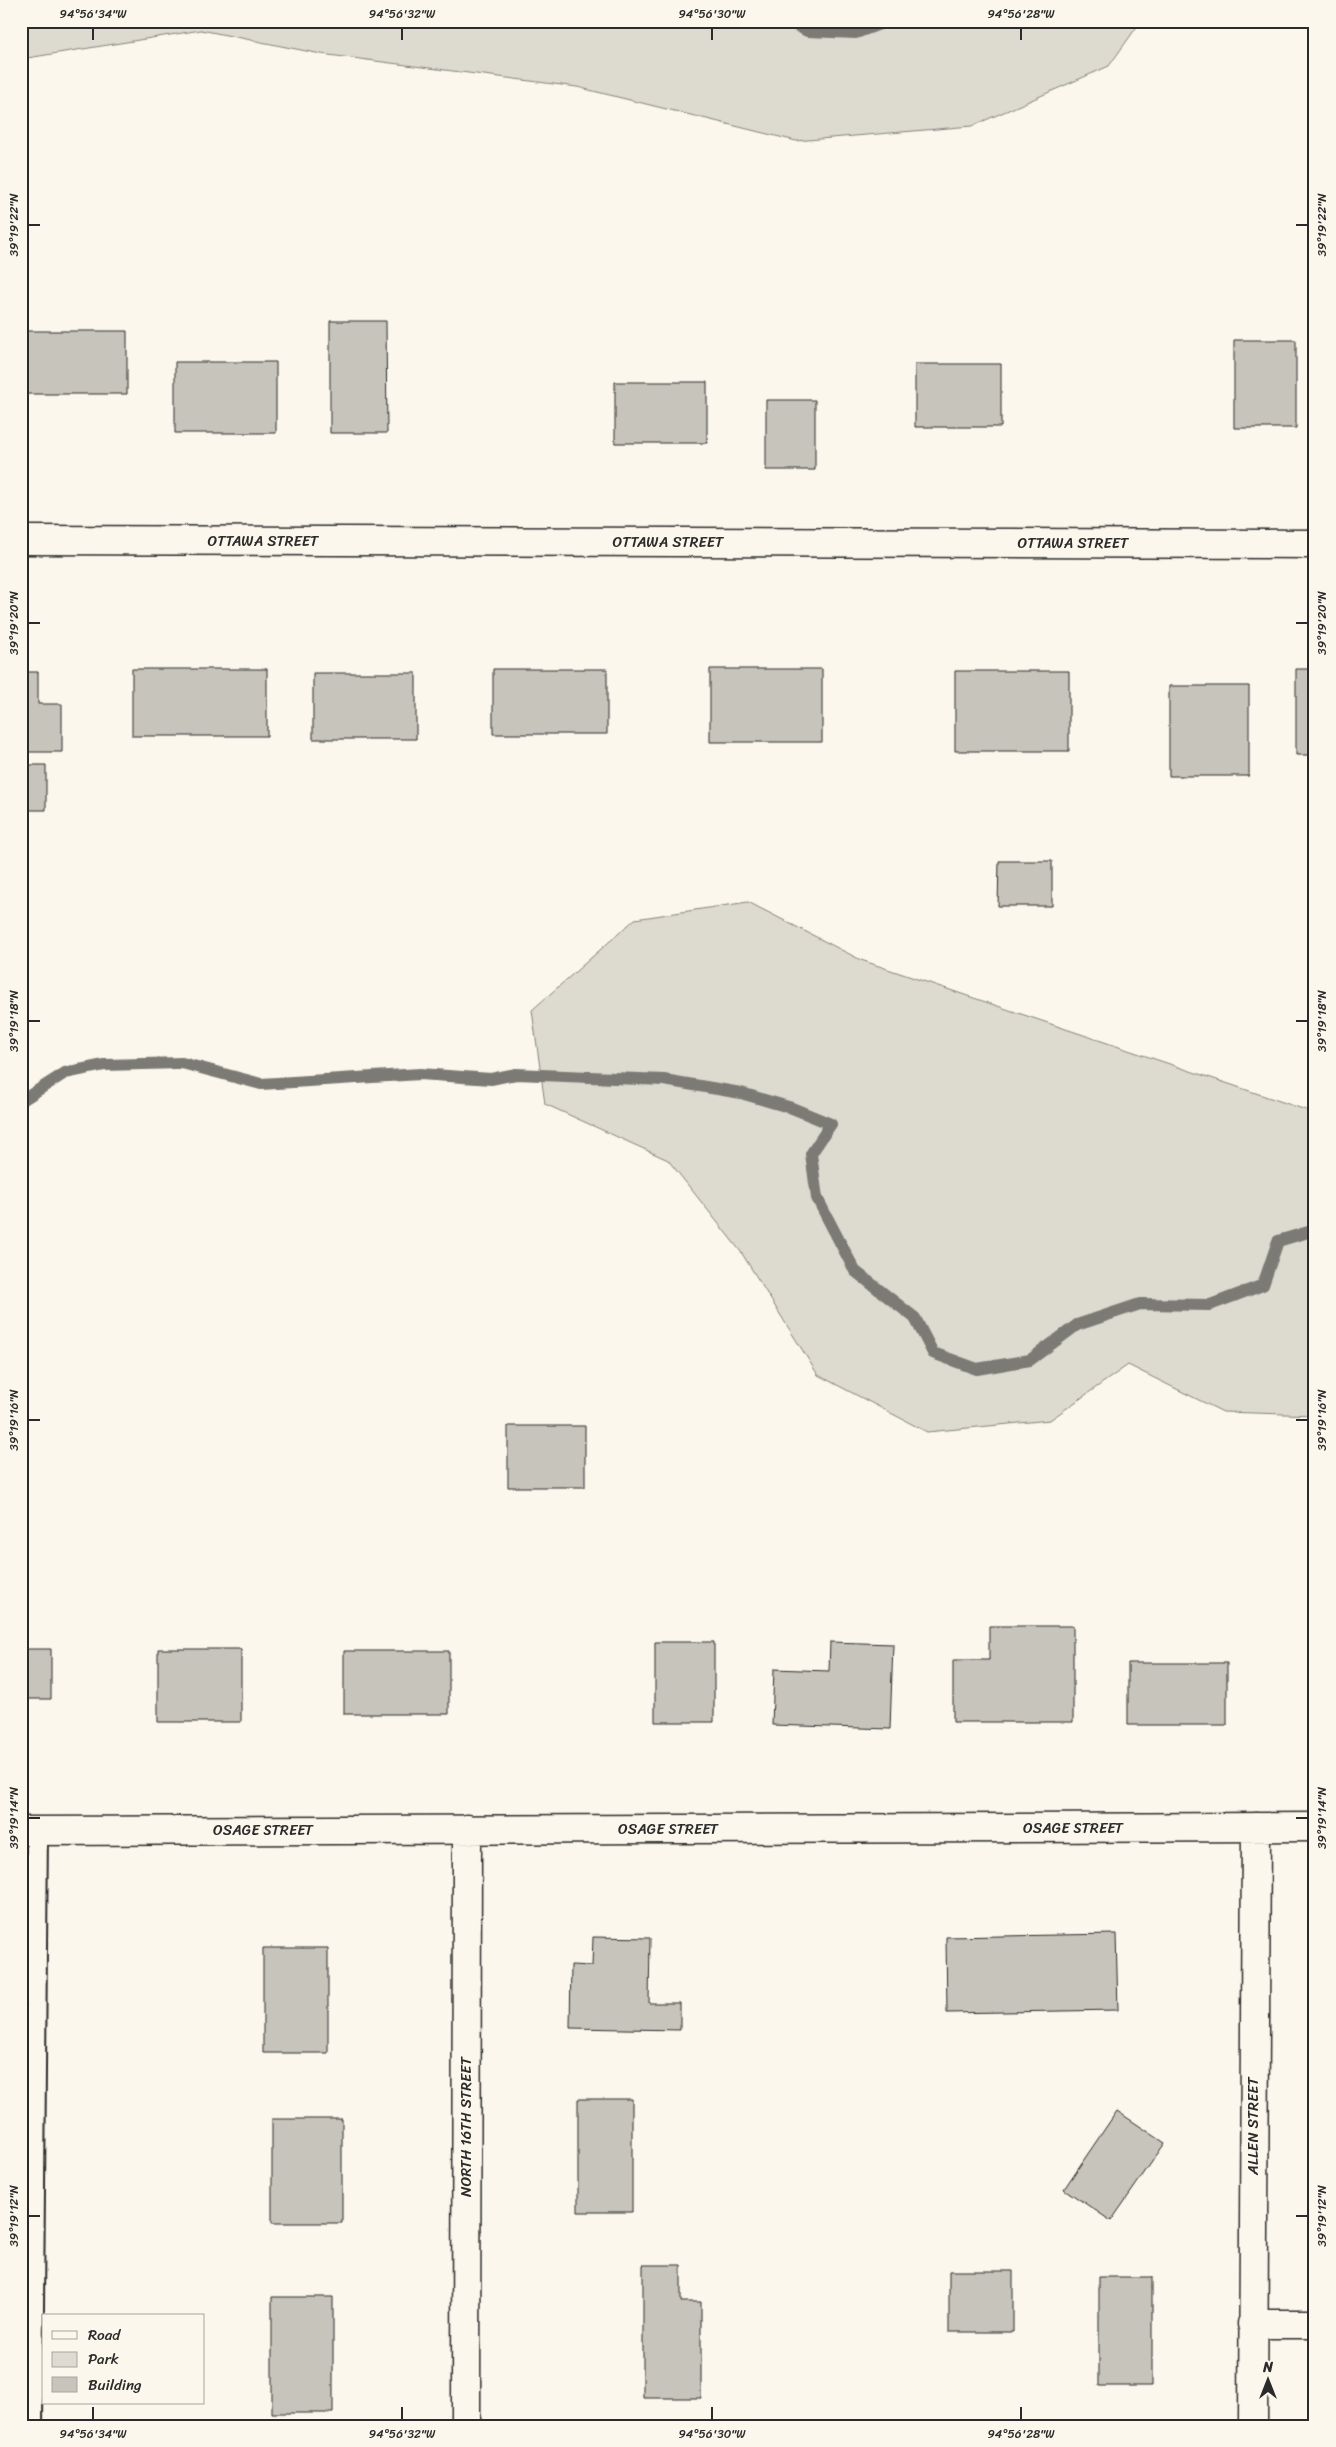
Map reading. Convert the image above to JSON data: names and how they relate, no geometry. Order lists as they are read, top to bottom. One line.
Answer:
{"streets":{"street":["OTTAWA STREET","OSAGE STREET","ALLEN STREET","NORTH 16TH STREET"]},"crossings":[["OSAGE STREET","ALLEN STREET"],["OSAGE STREET","NORTH 16TH STREET"]],"legend":["Road","Park","Building"],"north":"top","coordinates":["94°56'34\"W","94°56'32\"W","94°56'30\"W","94°56'28\"W","39°19'22\"N","39°19'20\"N","39°19'18\"N","39°19'16\"N","39°19'14\"N","39°19'12\"N"]}
